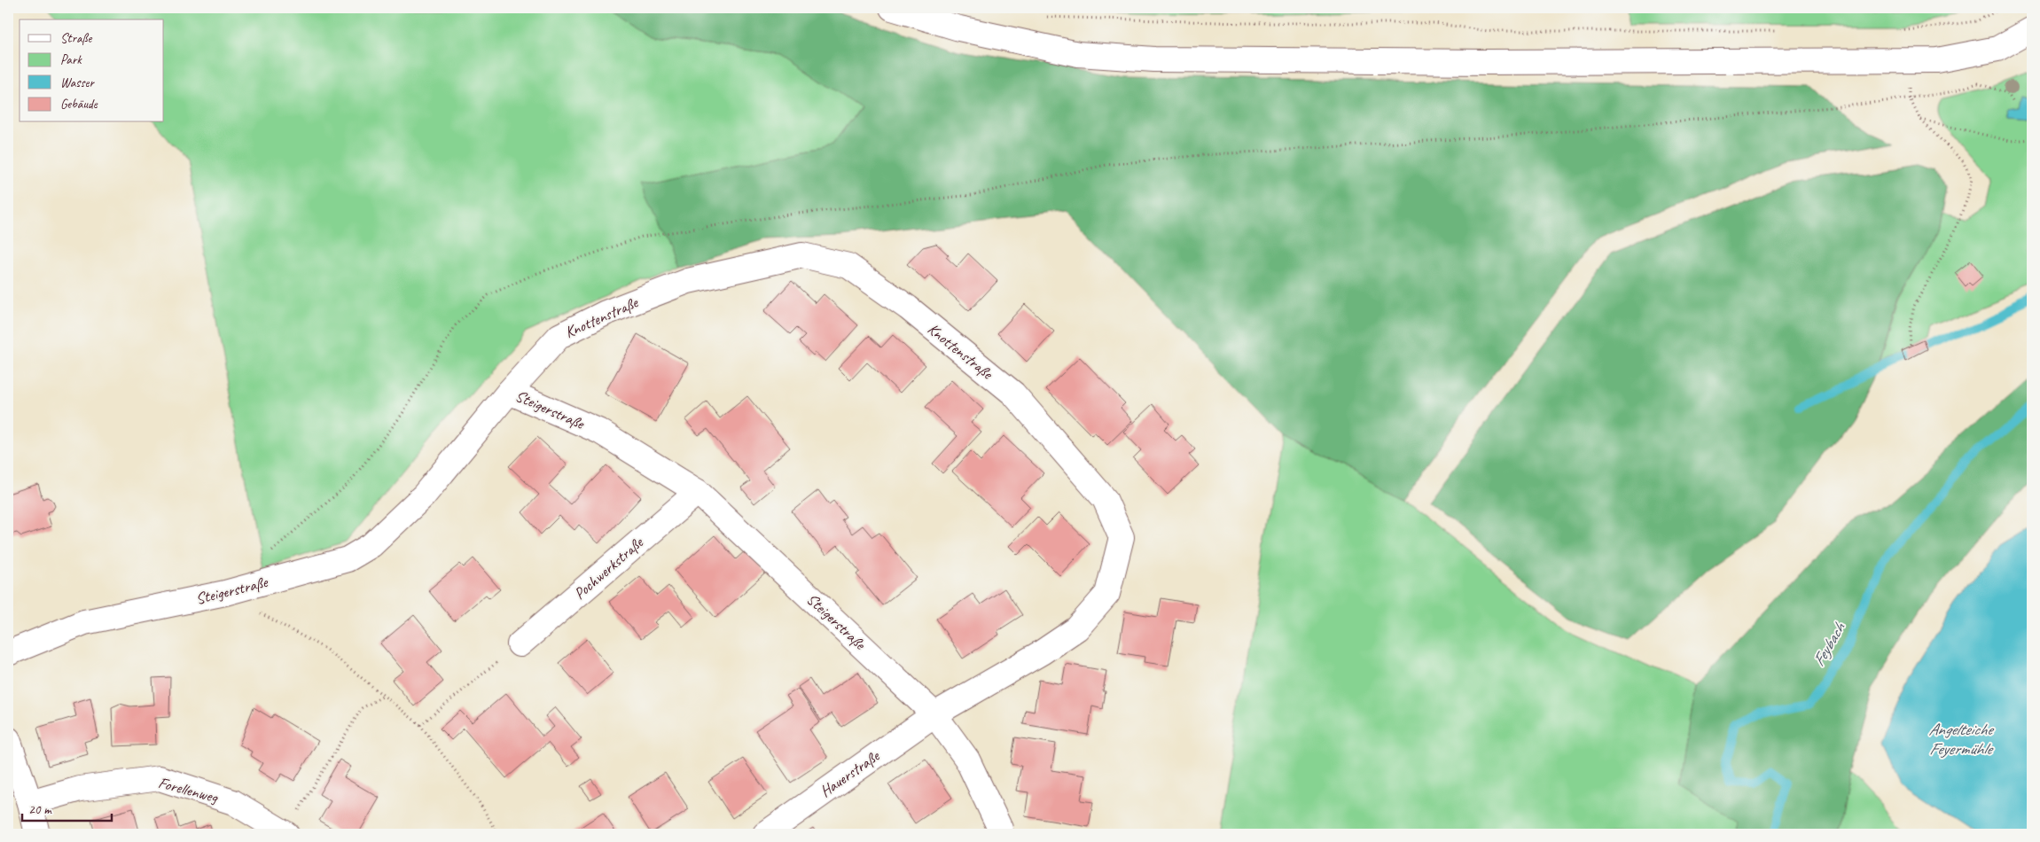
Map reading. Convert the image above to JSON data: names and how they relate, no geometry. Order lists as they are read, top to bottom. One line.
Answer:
{"streets":{"street":["Knottenstraße","Steigerstraße","Pochwerkstraße","Hauerstraße","Forellenweg"]},"crossings":[["Knottenstraße","Steigerstraße"],["Knottenstraße","Hauerstraße"],["Steigerstraße","Pochwerkstraße"],["Steigerstraße","Hauerstraße"]],"water":["Feybach","Angelteiche Feyermühle"],"legend":["Straße","Park","Wasser","Gebäude"],"scale_bar":"20 m"}
